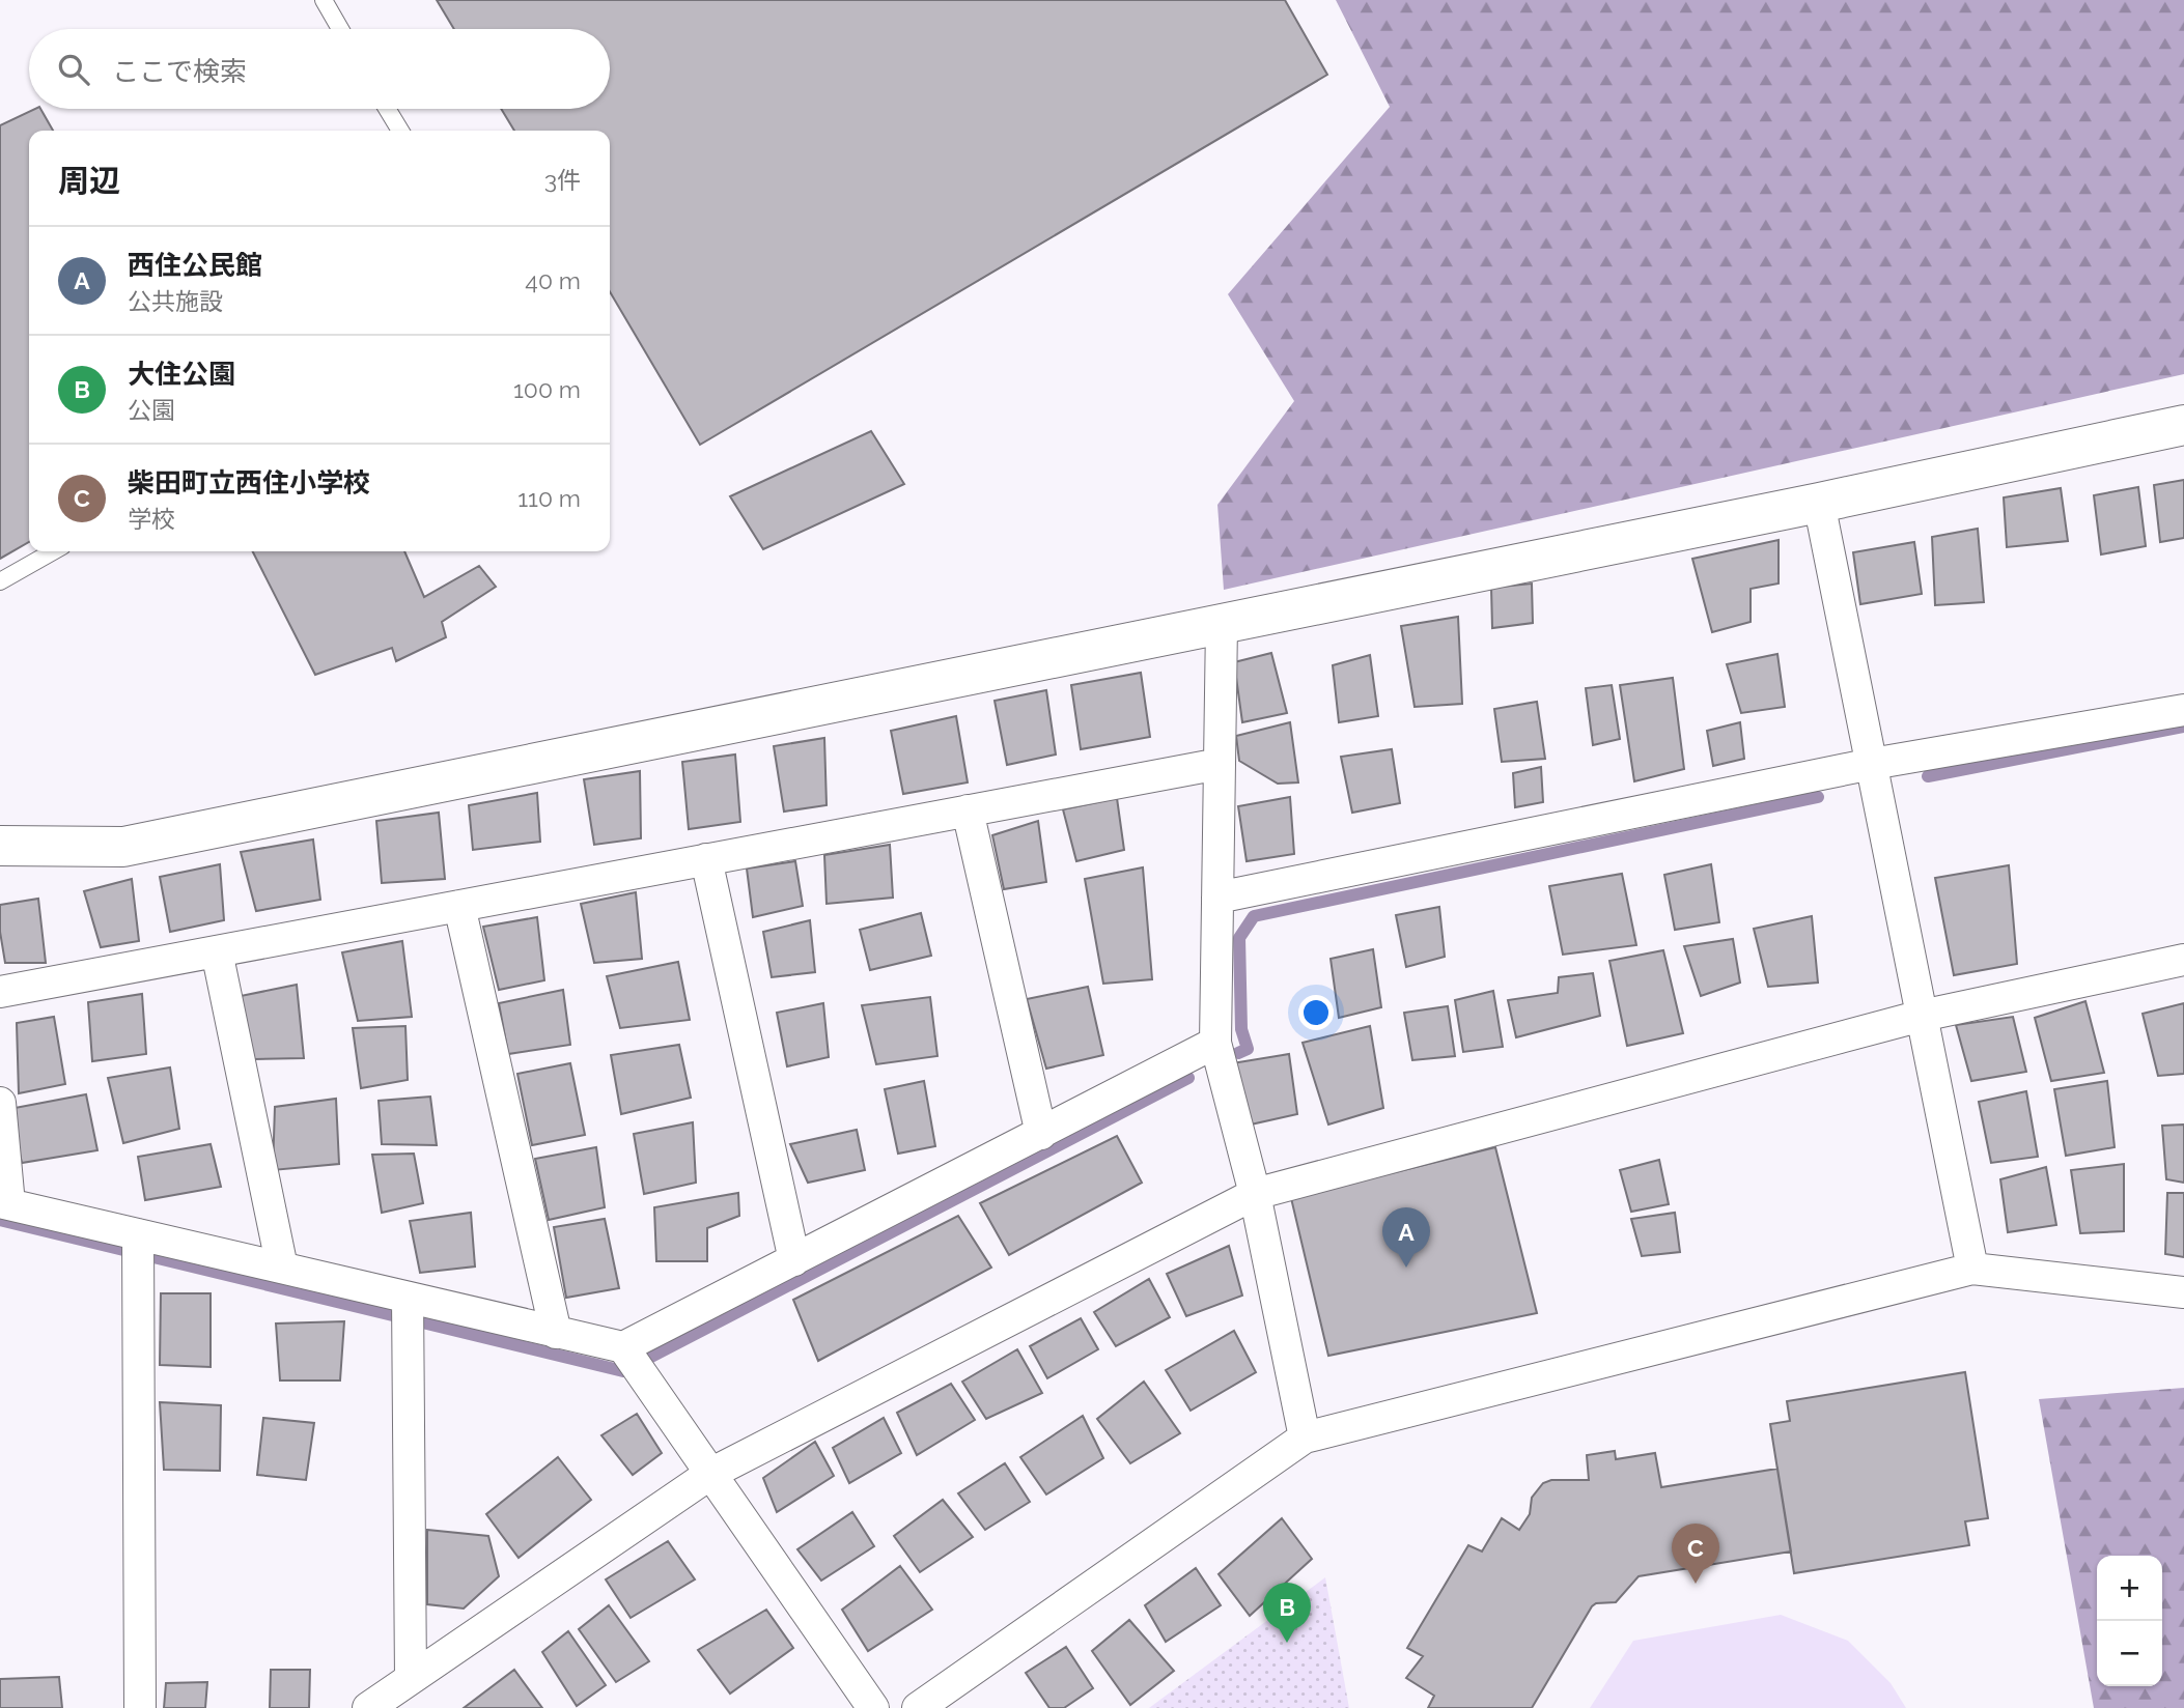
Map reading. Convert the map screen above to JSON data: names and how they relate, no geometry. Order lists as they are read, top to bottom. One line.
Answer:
{"page":{"search":"ここで検索","heading":["周辺","3件"],"list":[{"mark":"A","name":"西住公民館","note":"公共施設","value":"40 m"},{"mark":"B","name":"大住公園","note":"公園","value":"100 m"},{"mark":"C","name":"柴田町立西住小学校","note":"学校","value":"110 m"}],"pins":["A","C","B"],"map_buttons":["+","−"]}}
